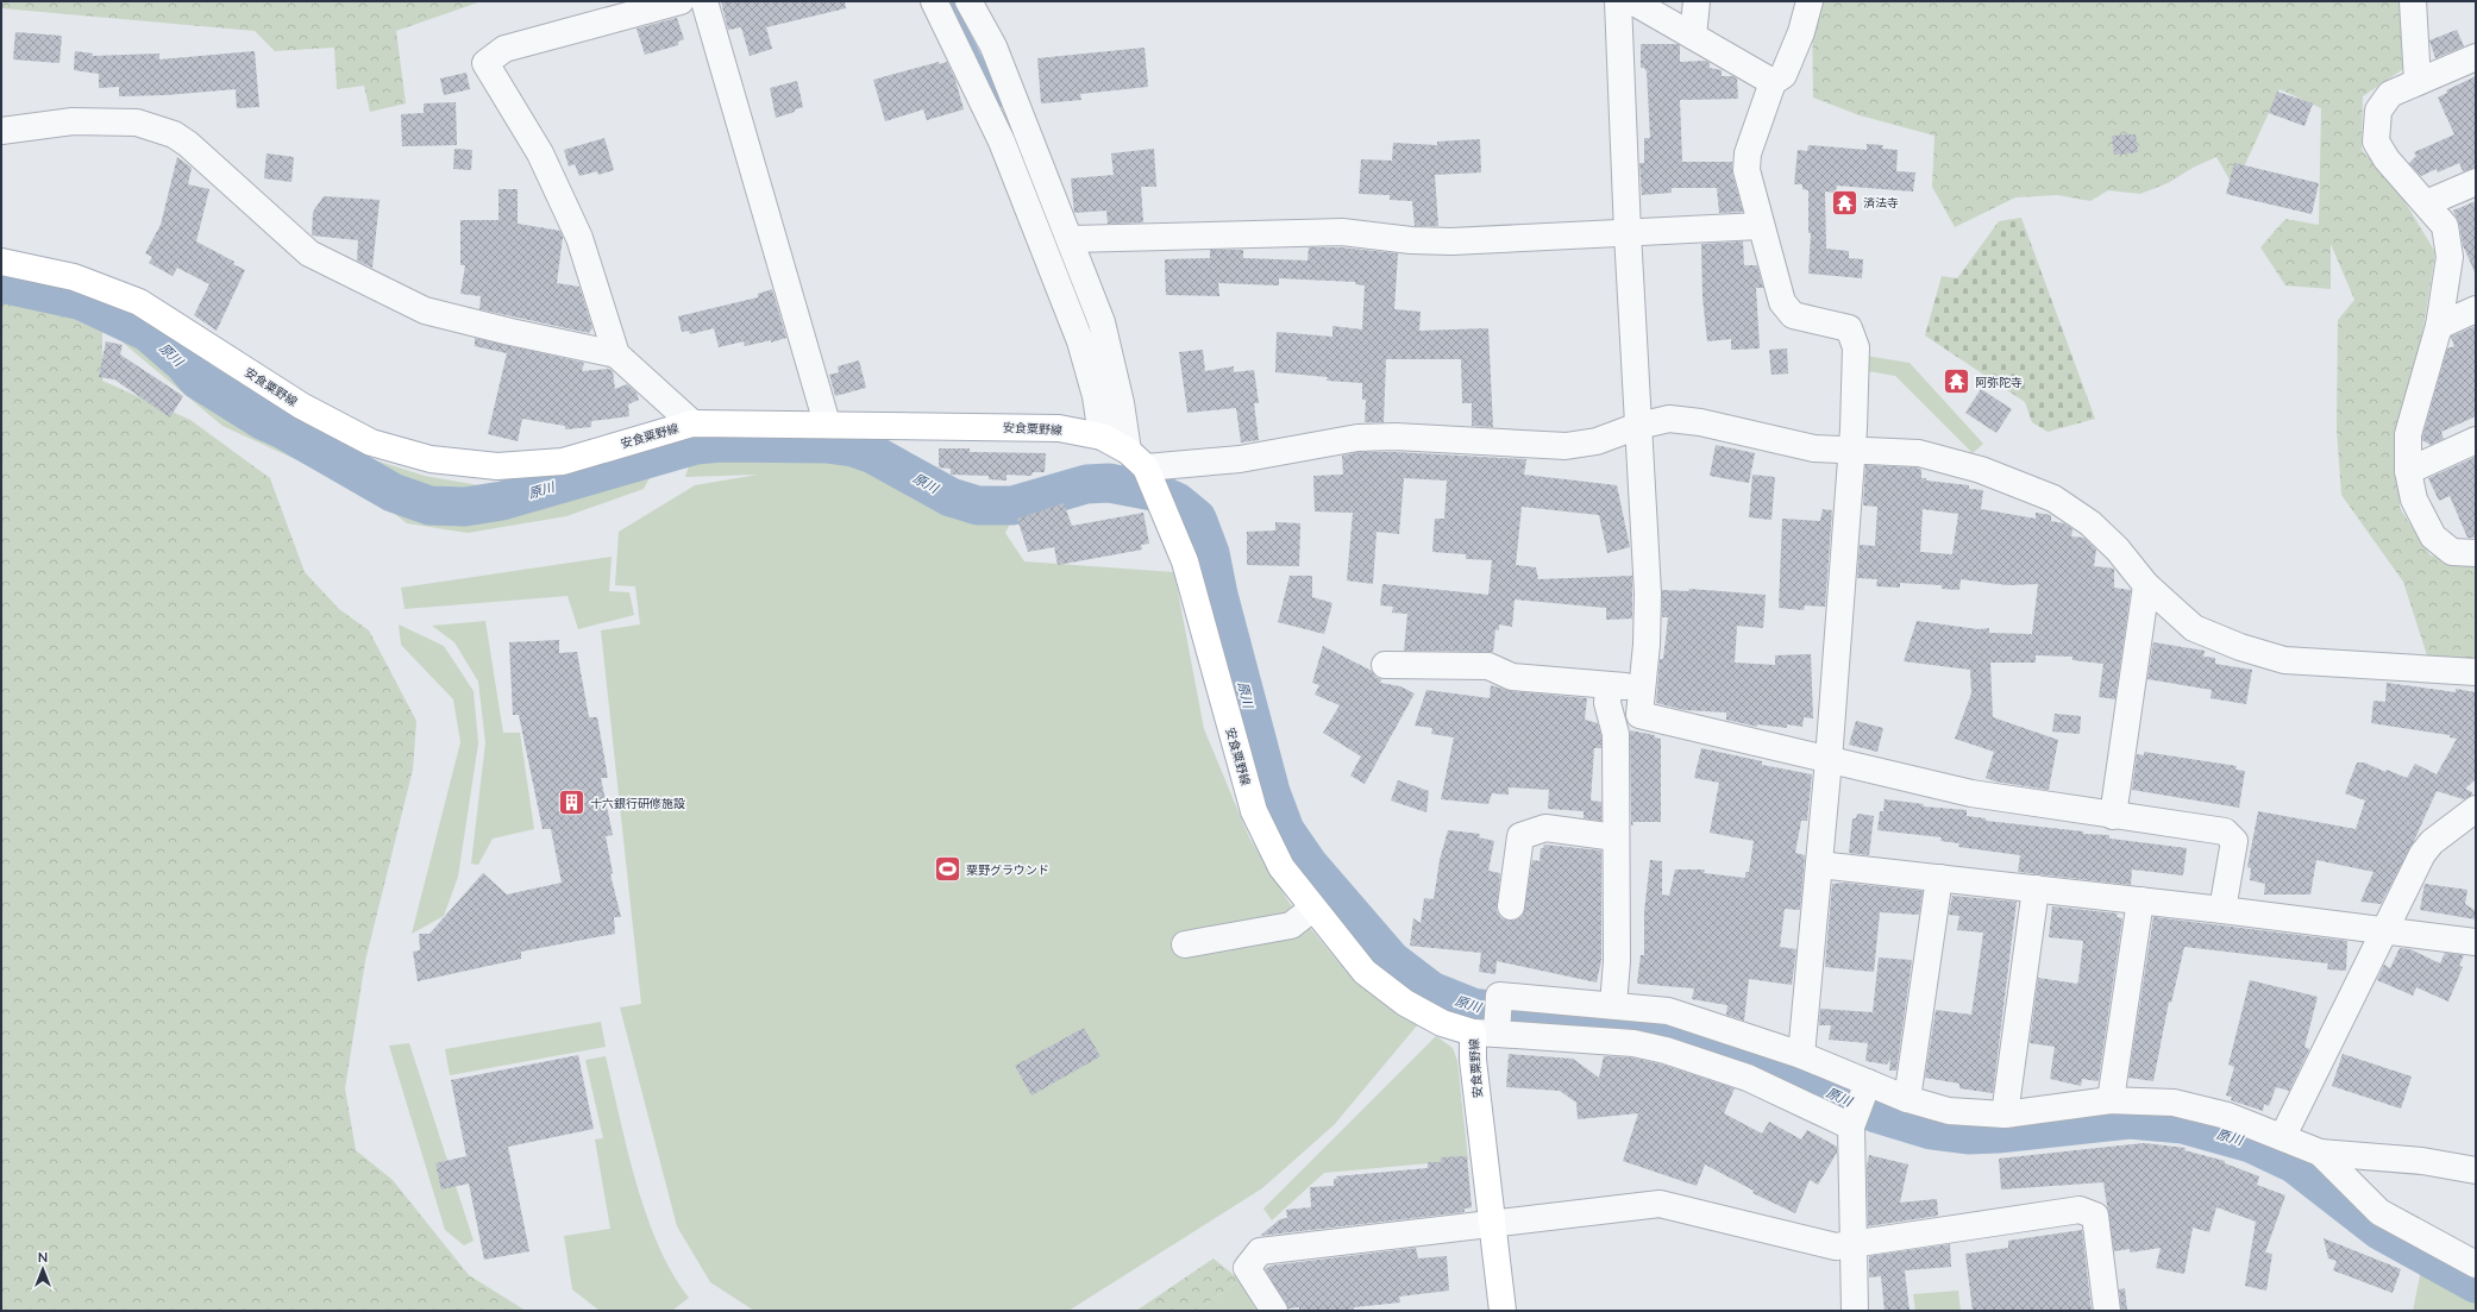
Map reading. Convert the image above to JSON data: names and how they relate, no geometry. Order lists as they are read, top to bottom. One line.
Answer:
{"streets":{"main road":["安食粟野線"]},"water":["原川"],"places":{"temple":["済法寺","阿弥陀寺"],"building":["十六銀行研修施設"],"sports":["粟野グラウンド"]},"north":"top"}
